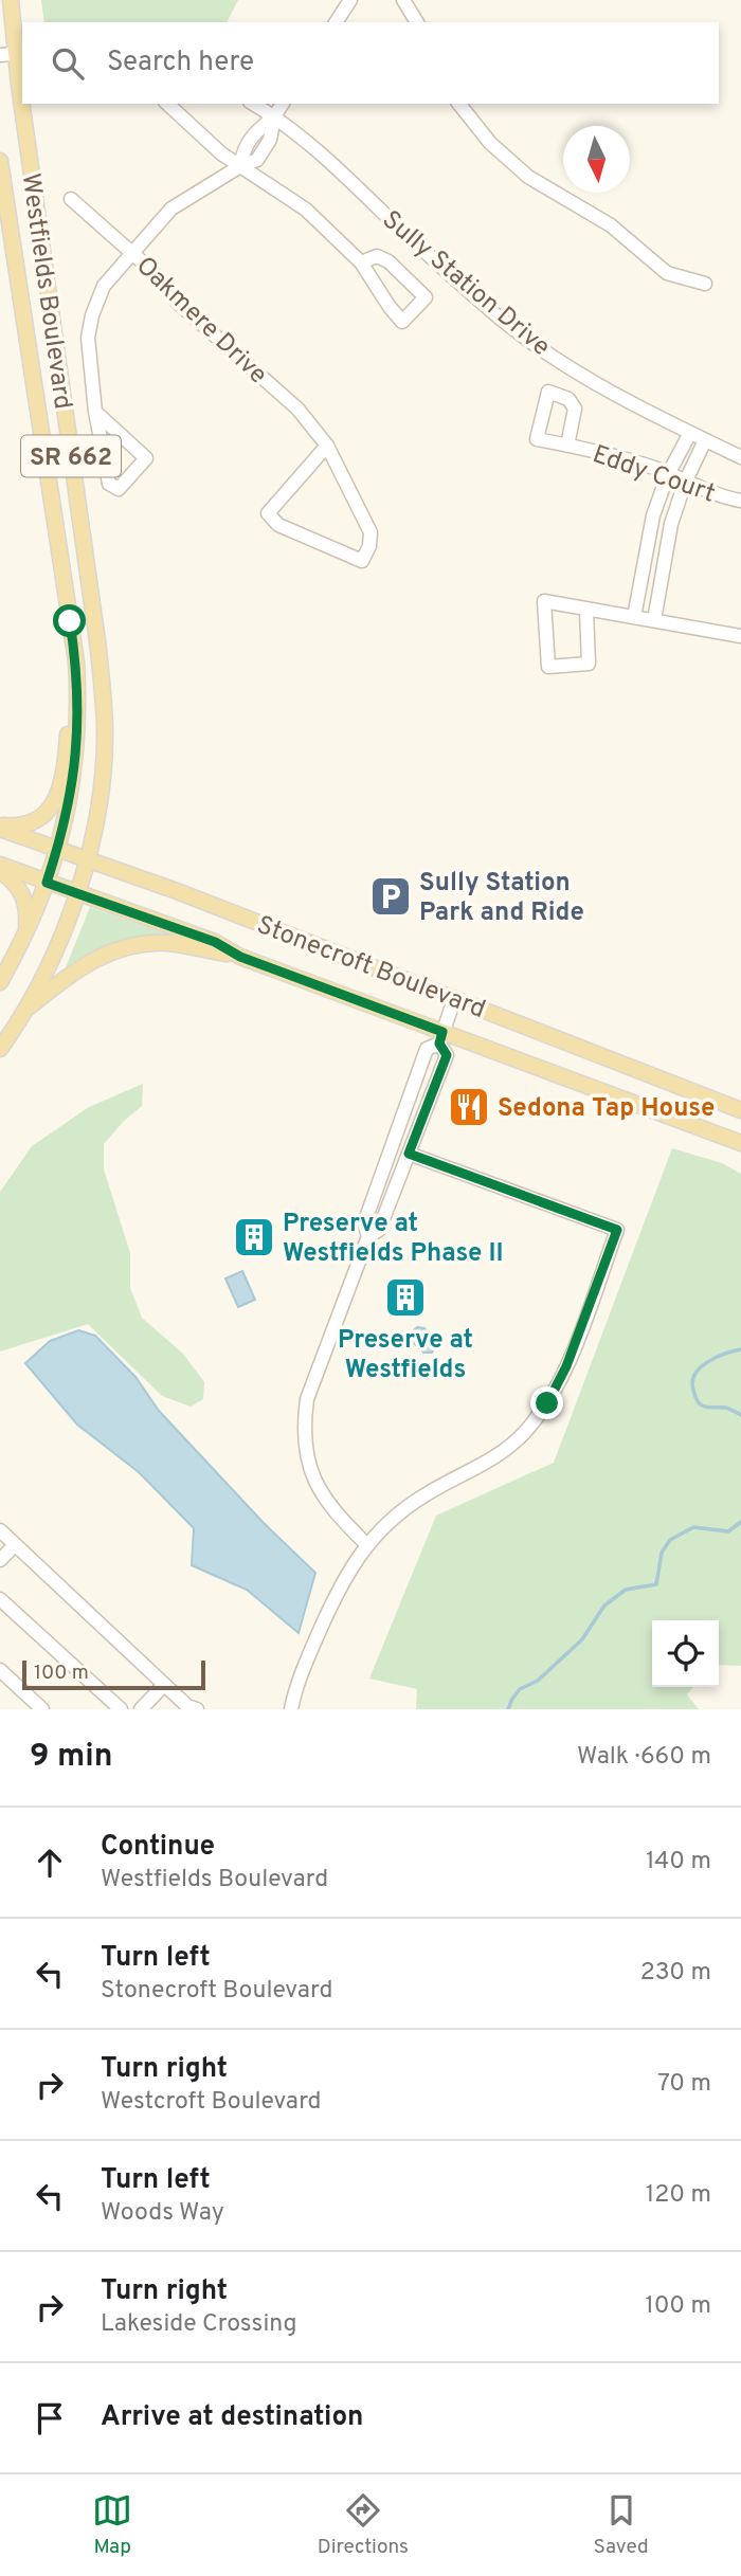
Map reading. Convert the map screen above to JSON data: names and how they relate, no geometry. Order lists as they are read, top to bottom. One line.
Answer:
{"streets":{"main road":["Westfields Boulevard","SR 662","Stonecroft Boulevard"],"street":["Sully Station Drive","Oakmere Drive","Eddy Court"]},"crossings":[["Westfields Boulevard","Stonecroft Boulevard"]],"places":{"parking":["Sully Station Park and Ride"],"restaurant":["Sedona Tap House"],"building":["Preserve at Westfields Phase II","Preserve at Westfields"]},"scale_bar":"100 m","north":"bottom","page":{"search":"Search here","scale":"100 m","heading":["9 min","Walk · 660 m"],"list":[["Continue","Westfields Boulevard","140 m"],["Turn left","Stonecroft Boulevard","230 m"],["Turn right","Westcroft Boulevard","70 m"],["Turn left","Woods Way","120 m"],["Turn right","Lakeside Crossing","100 m"],"Arrive at destination"],"nav":["Map","Directions","Saved"]}}
